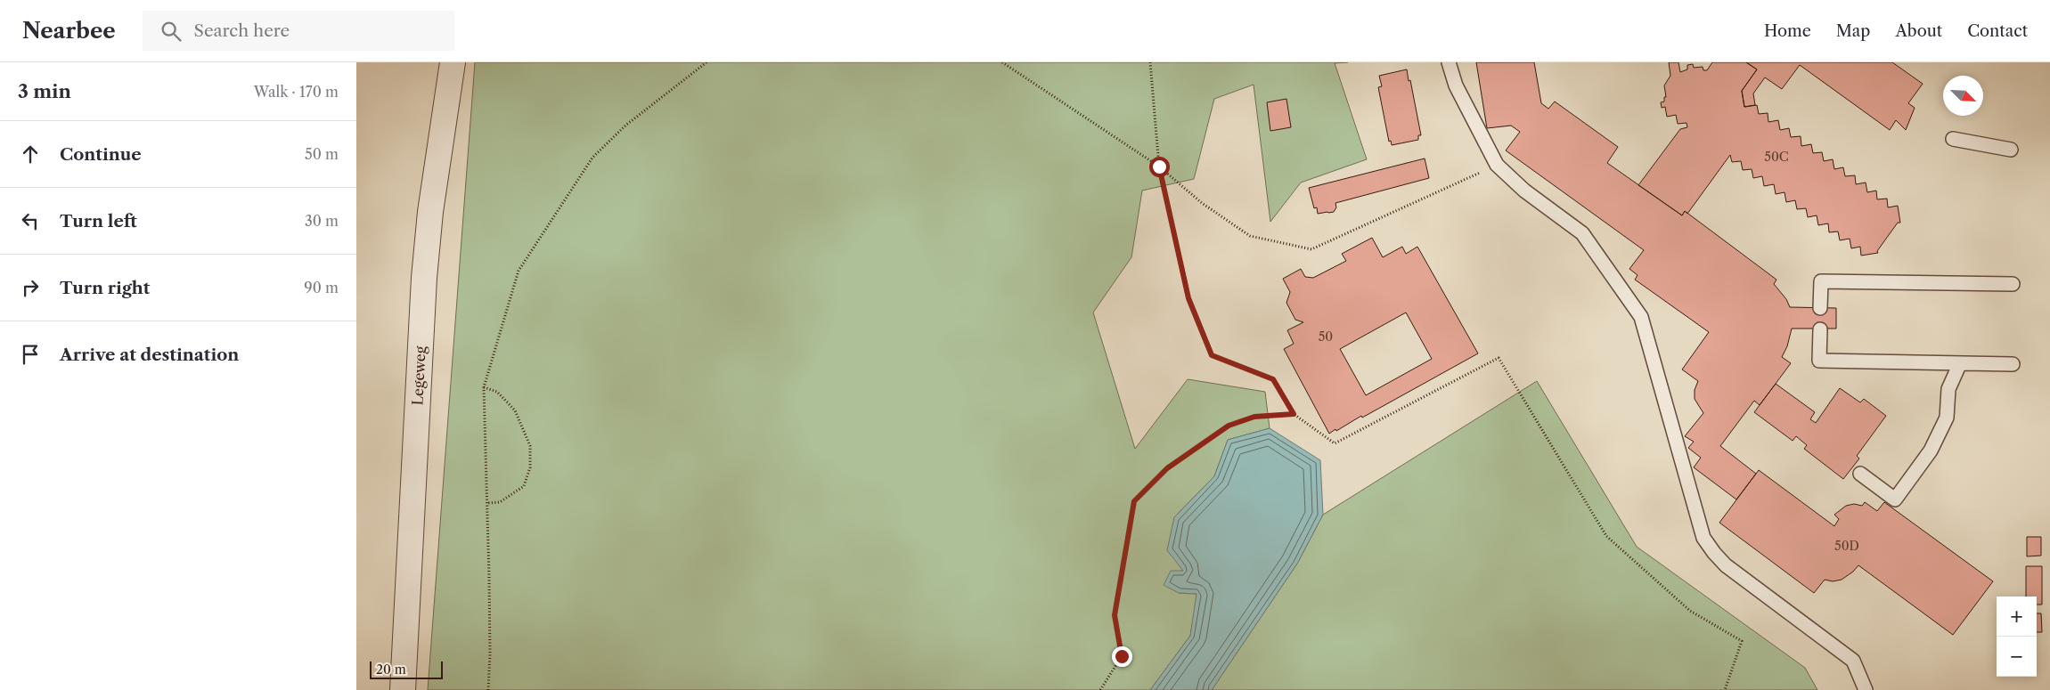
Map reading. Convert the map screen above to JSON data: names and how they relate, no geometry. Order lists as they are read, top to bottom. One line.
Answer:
{"streets":{"street":["Legeweg"]},"house_numbers":["50C","50","50D"],"scale_bar":"20 m","north":"bottom right","page":{"header":"Nearbee","search":"Search here","nav":["Home","Map","About","Contact"],"heading":["3 min","Walk · 170 m"],"list":[["Continue","50 m"],["Turn left","30 m"],["Turn right","90 m"],"Arrive at destination"],"map_buttons":["+","−"],"scale":"20 m"}}
